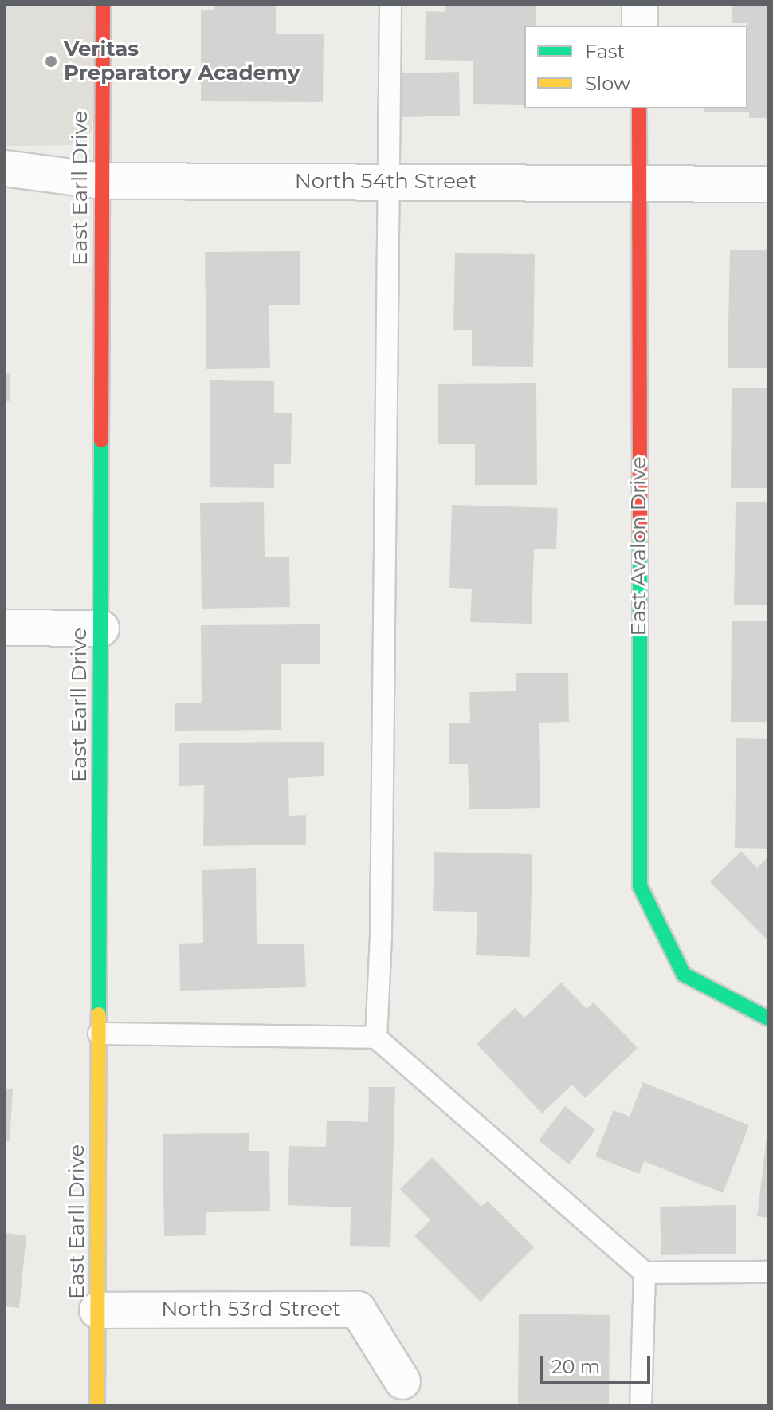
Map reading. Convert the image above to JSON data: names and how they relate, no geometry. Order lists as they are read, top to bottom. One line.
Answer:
{"streets":{"street":["North 54th Street","East Earll Drive","East Avalon Drive","North 53rd Street"]},"crossings":[["North 54th Street","East Earll Drive"],["North 54th Street","East Avalon Drive"],["East Earll Drive","North 53rd Street"]],"places":["Veritas Preparatory Academy"],"legend":["Fast","Slow"],"scale_bar":"20 m"}
